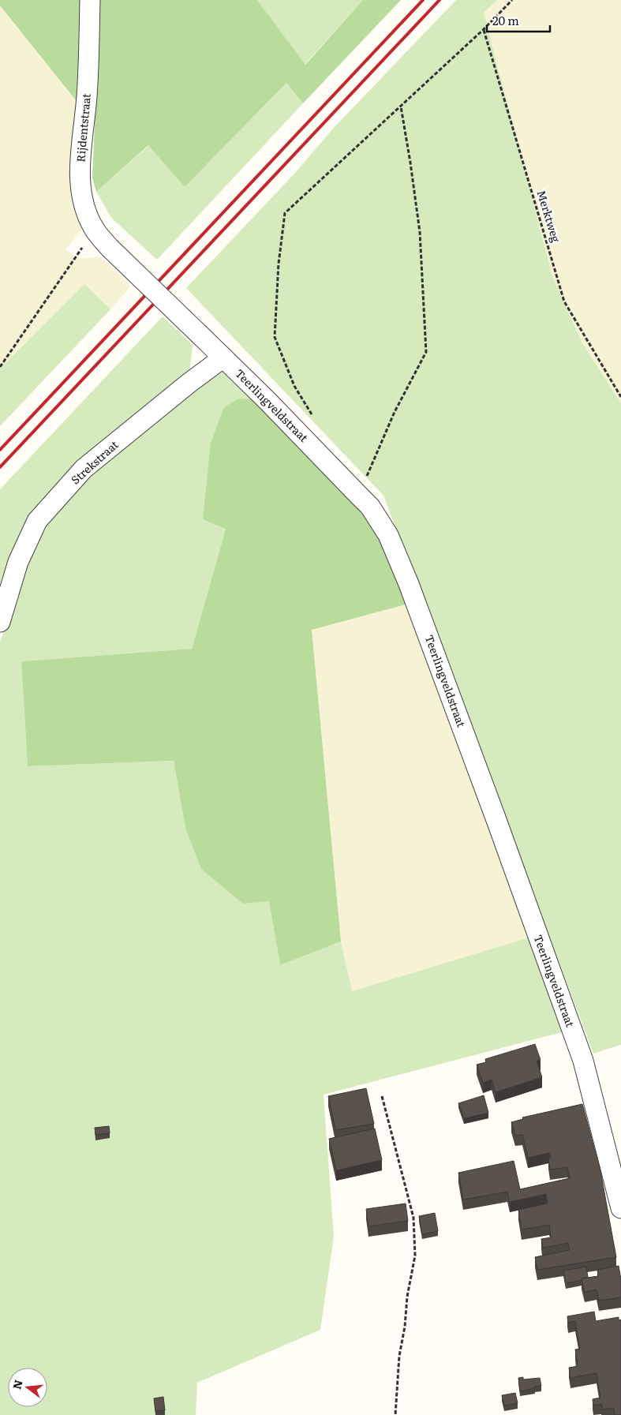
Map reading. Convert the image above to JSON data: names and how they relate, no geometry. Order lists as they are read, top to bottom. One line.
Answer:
{"streets":{"street":["Rijdentstraat","Teerlingveldstraat","Strekstraat"],"path":["Merktweg"]},"crossings":[["Rijdentstraat","Teerlingveldstraat"],["Teerlingveldstraat","Strekstraat"]],"scale_bar":"20 m","north":"left"}
